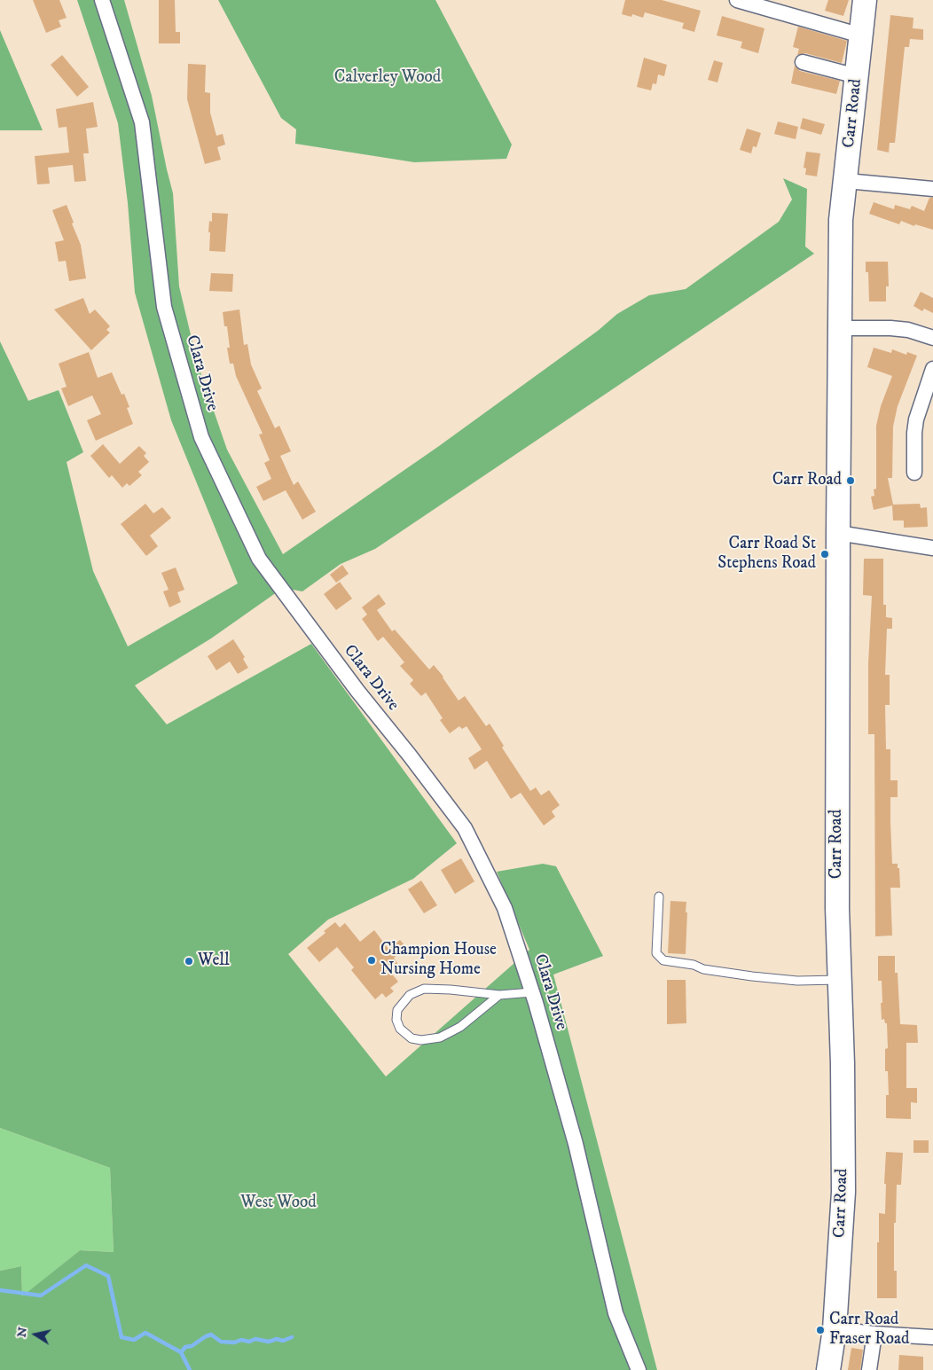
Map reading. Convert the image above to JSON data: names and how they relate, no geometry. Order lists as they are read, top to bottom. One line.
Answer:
{"streets":{"main road":["Carr Road"],"street":["Clara Drive"]},"parks":["Calverley Wood","West Wood"],"places":["Carr Road","Carr Road St Stephens Road","Champion House Nursing Home","Well","Carr Road Fraser Road"],"north":"left"}
